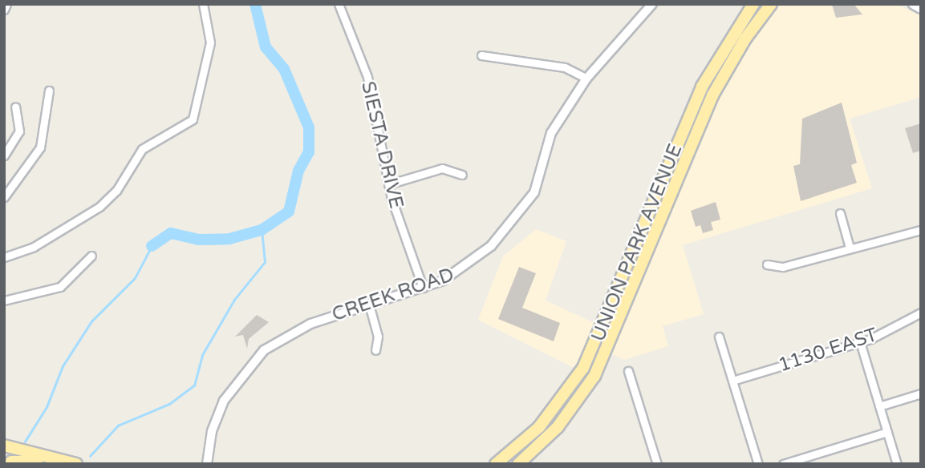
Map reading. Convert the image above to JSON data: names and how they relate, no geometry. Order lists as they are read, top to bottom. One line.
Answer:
{"streets":{"main road":["UNION PARK AVENUE"],"street":["SIESTA DRIVE","CREEK ROAD","1130 EAST"]},"crossings":[["SIESTA DRIVE","CREEK ROAD"]]}
